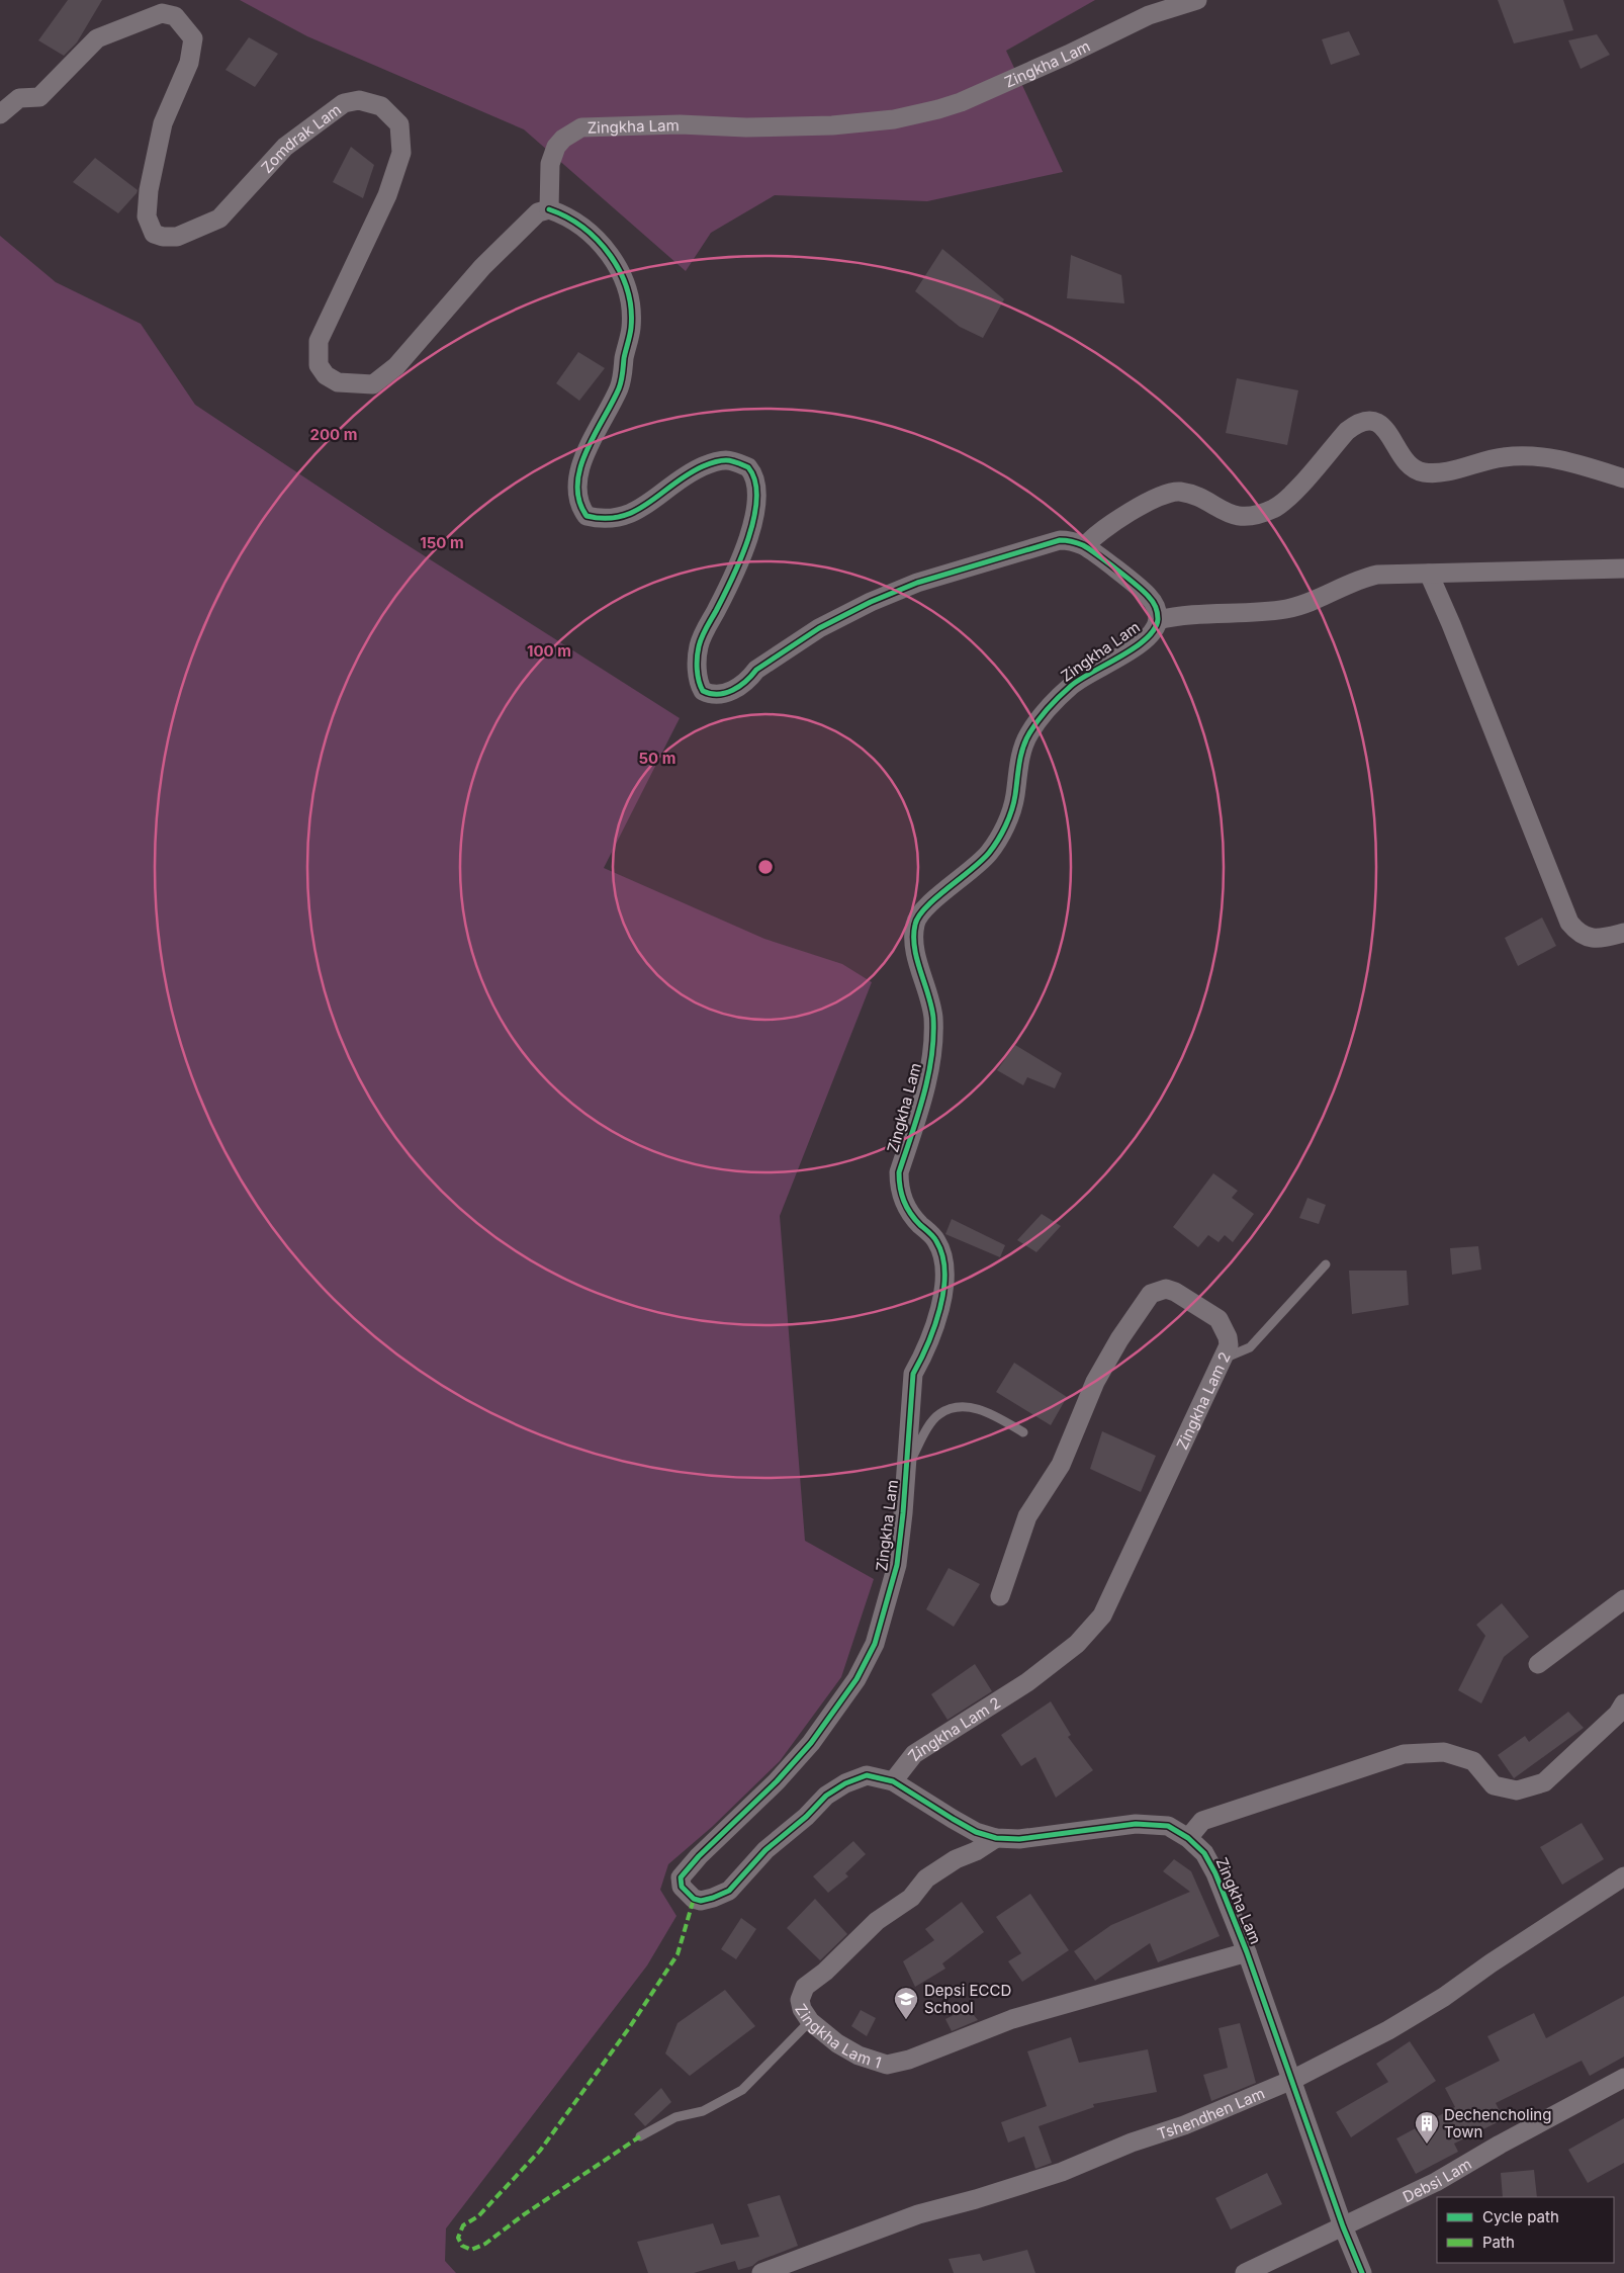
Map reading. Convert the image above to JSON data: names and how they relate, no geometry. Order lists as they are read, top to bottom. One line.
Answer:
{"streets":{"street":["Zingkha Lam","Zomdrak Lam","Zingkha Lam 2","Zingkha Lam 1","Tshendhen Lam","Debsi Lam"]},"crossings":[["Zingkha Lam","Zomdrak Lam"],["Zingkha Lam","Zingkha Lam 2"],["Zingkha Lam","Zingkha Lam 1"],["Zingkha Lam","Tshendhen Lam"],["Zingkha Lam","Debsi Lam"]],"places":{"school or university":["Depsi ECCD School"],"building":["Dechencholing Town"]},"legend":["Cycle path","Path"],"rings":["200 m","150 m","100 m","50 m"]}
